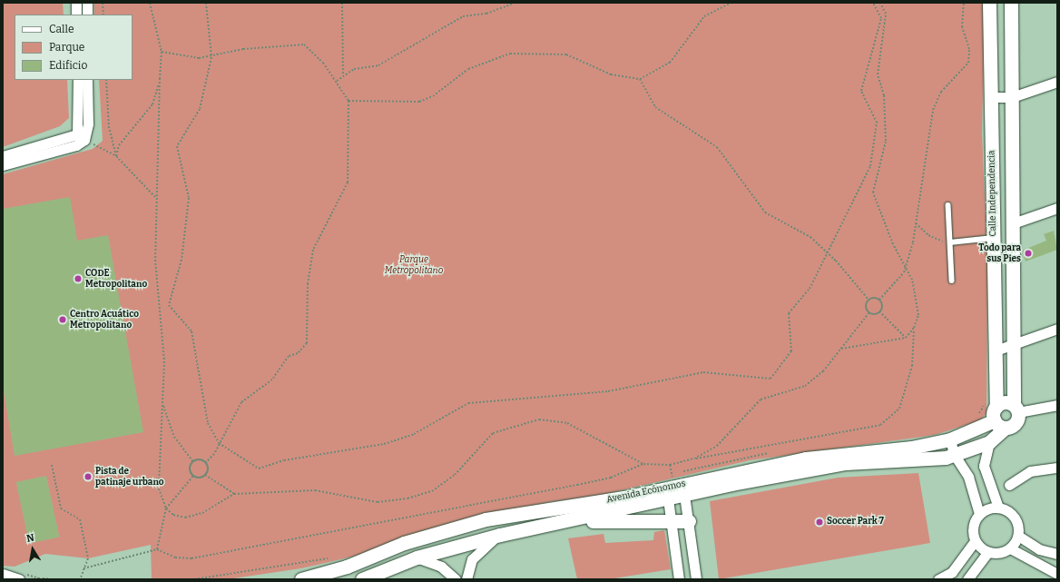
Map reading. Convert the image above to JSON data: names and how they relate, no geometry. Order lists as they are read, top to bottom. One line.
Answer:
{"streets":{"street":["Calle Independencia","Avenida Ecónomos"]},"crossings":[["Calle Independencia","Avenida Ecónomos"]],"parks":["Parque Metropolitano"],"places":["Todo para sus Pies","CODE Metropolitano","Centro Acuático Metropolitano","Pista de patinaje urbano","Soccer Park 7"],"legend":["Calle","Parque","Edificio"],"north":"top"}
